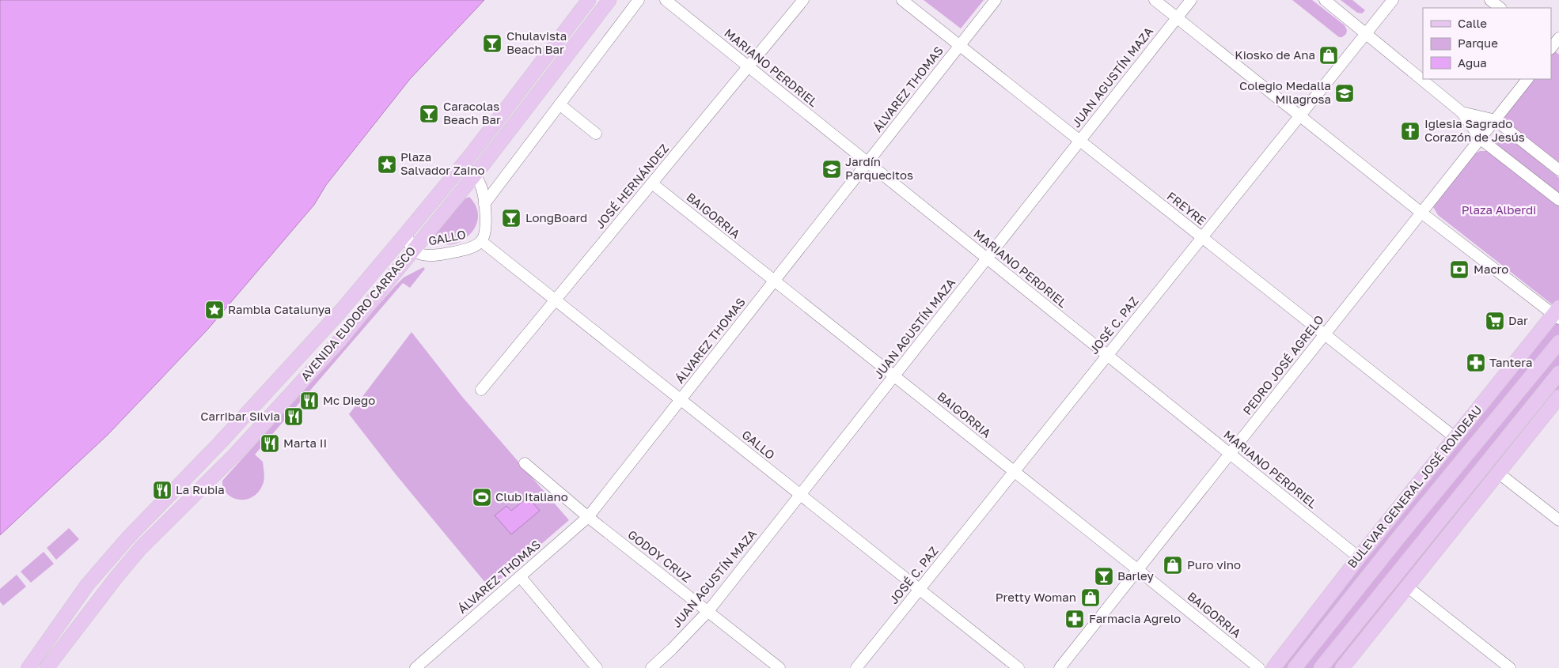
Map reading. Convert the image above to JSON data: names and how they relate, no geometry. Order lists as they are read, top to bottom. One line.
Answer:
{"streets":{"main road":["AVENIDA EUDORO CARRASCO","BULEVAR GENERAL JOSÉ RONDEAU"],"street":["MARIANO PERDRIEL","JUAN AGUSTÍN MAZA","ÁLVAREZ THOMAS","JOSÉ HERNÁNDEZ","FREYRE","BAIGORRIA","GALLO","JOSÉ C. PAZ","PEDRO JOSÉ AGRELO","GODOY CRUZ"]},"crossings":[["MARIANO PERDRIEL","JUAN AGUSTÍN MAZA"],["MARIANO PERDRIEL","ÁLVAREZ THOMAS"],["MARIANO PERDRIEL","JOSÉ HERNÁNDEZ"],["MARIANO PERDRIEL","JOSÉ C. PAZ"],["MARIANO PERDRIEL","PEDRO JOSÉ AGRELO"],["MARIANO PERDRIEL","BULEVAR GENERAL JOSÉ RONDEAU"],["JUAN AGUSTÍN MAZA","FREYRE"],["JUAN AGUSTÍN MAZA","BAIGORRIA"],["JUAN AGUSTÍN MAZA","GALLO"],["JUAN AGUSTÍN MAZA","GODOY CRUZ"],["ÁLVAREZ THOMAS","FREYRE"],["ÁLVAREZ THOMAS","BAIGORRIA"],["ÁLVAREZ THOMAS","GALLO"],["ÁLVAREZ THOMAS","GODOY CRUZ"],["JOSÉ HERNÁNDEZ","BAIGORRIA"],["JOSÉ HERNÁNDEZ","GALLO"],["FREYRE","JOSÉ C. PAZ"],["FREYRE","PEDRO JOSÉ AGRELO"],["FREYRE","BULEVAR GENERAL JOSÉ RONDEAU"],["BAIGORRIA","JOSÉ C. PAZ"],["BAIGORRIA","PEDRO JOSÉ AGRELO"],["GALLO","AVENIDA EUDORO CARRASCO"],["GALLO","JOSÉ C. PAZ"]],"parks":["Plaza Alberdi"],"places":{"bar":["Chulavista Beach Bar","Caracolas Beach Bar","LongBoard","Barley"],"shop":["Kiosko de Ana","Puro vino","Pretty Woman"],"school or university":["Colegio Medalla Milagrosa","Jardín Parquecitos"],"church":["Iglesia Sagrado Corazón de Jesús"],"place":["Plaza Salvador Zaino","Rambla Catalunya"],"bank":["Macro"],"supermarket":["Dar"],"pharmacy":["Tantera","Farmacia Agrelo"],"restaurant":["Mc Diego","Carribar Silvia","Marta II","La Rubia"],"sports":["Club Italiano"]},"legend":["Calle","Parque","Agua"]}
